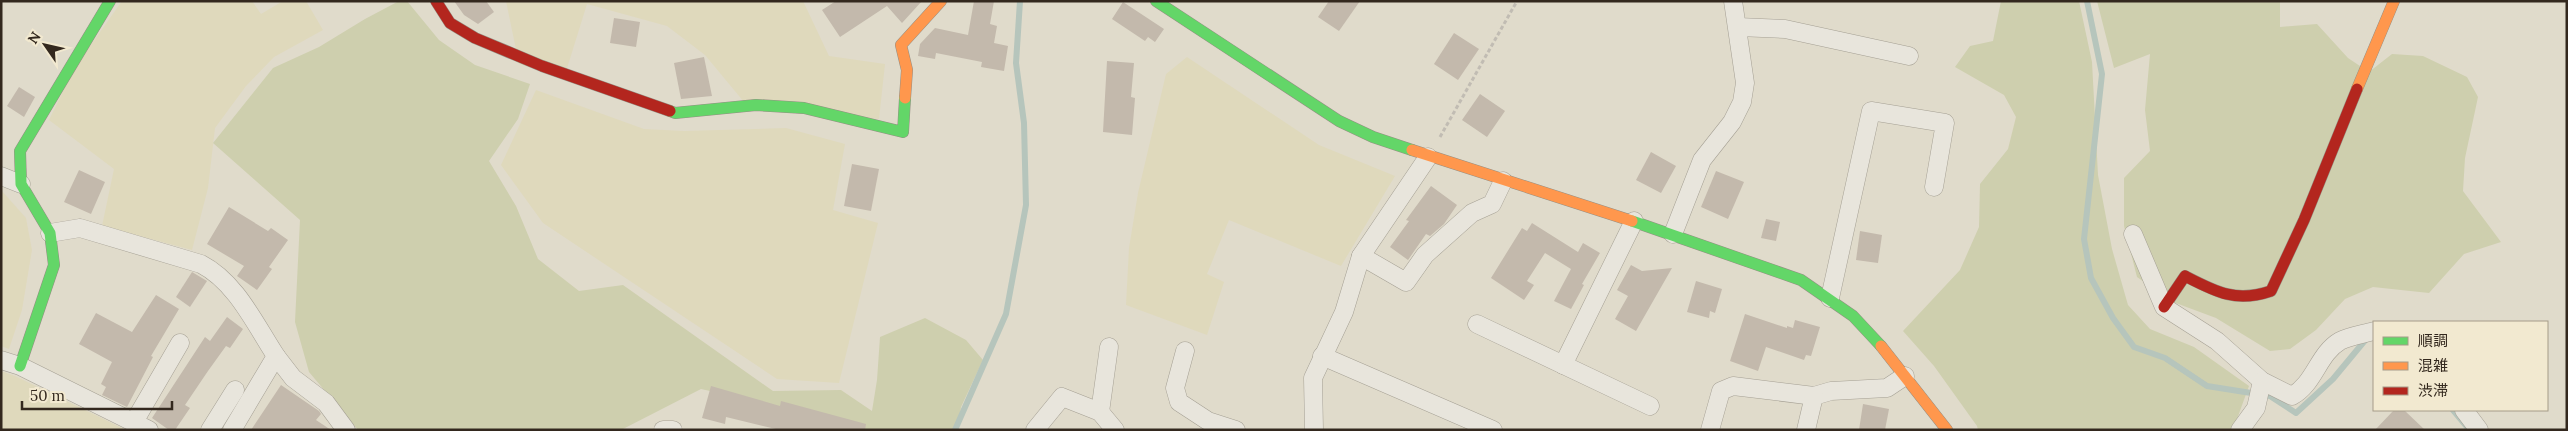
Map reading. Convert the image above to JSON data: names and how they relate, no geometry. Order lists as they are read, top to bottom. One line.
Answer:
{"legend":["順調","混雑","渋滞"],"scale_bar":"50 m","north":"top left"}
